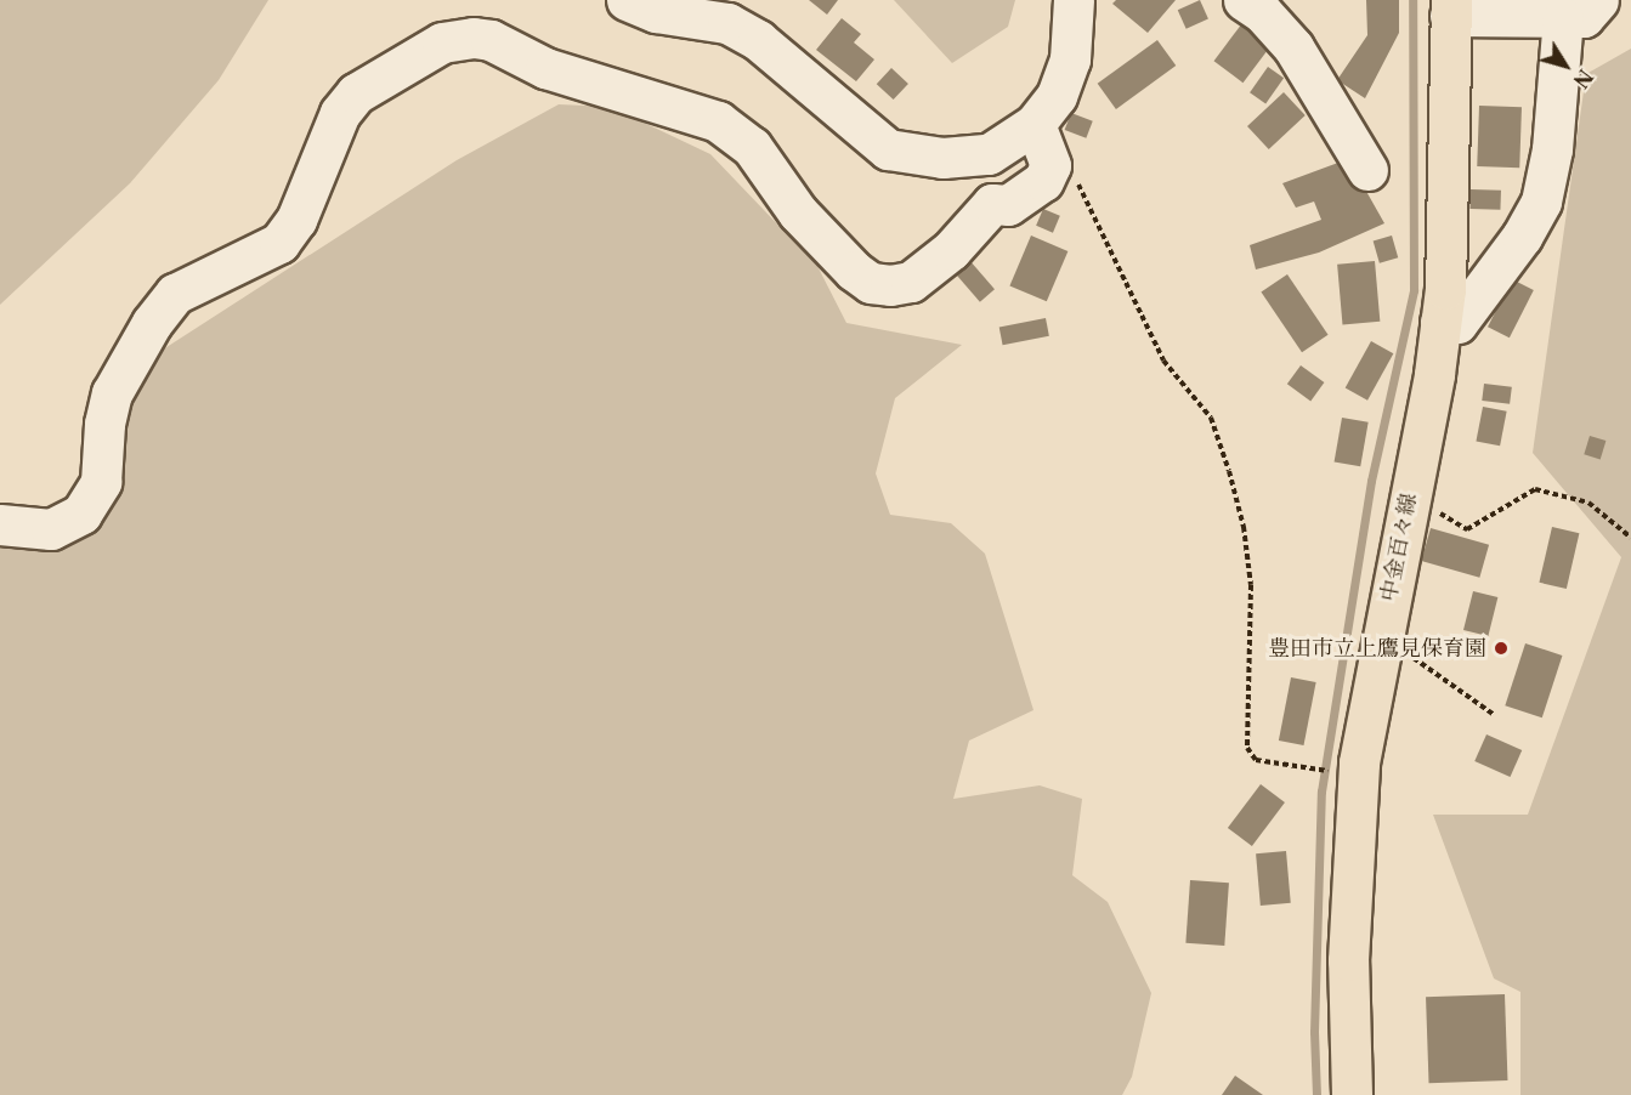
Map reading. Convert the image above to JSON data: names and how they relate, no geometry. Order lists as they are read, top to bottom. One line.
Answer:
{"streets":{"main road":["中金百々線"]},"places":["豊田市立上鷹見保育園"],"north":"bottom right"}
